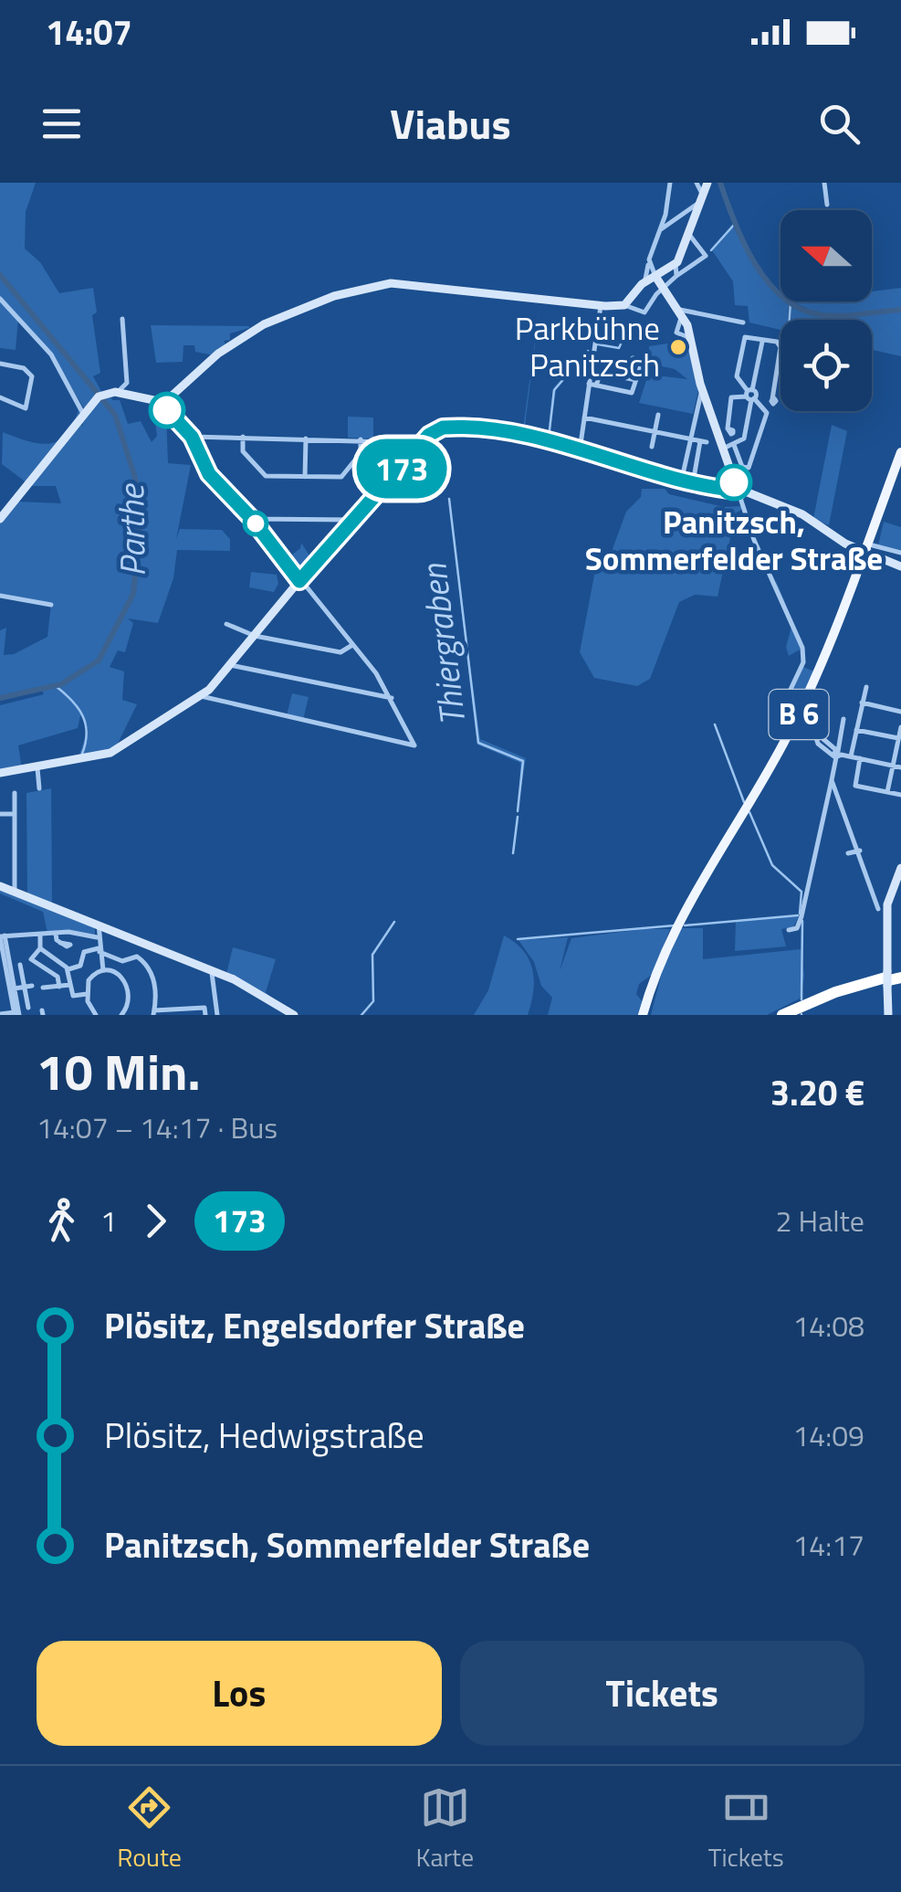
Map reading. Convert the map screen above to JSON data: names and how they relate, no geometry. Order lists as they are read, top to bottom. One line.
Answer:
{"streets":{"main road":["B 6"]},"water":["Parthe","Thiergraben"],"places":["Parkbühne Panitzsch","Panitzsch, Sommerfelder Straße"],"lines":["bus line 173"],"north":"left","page":{"status":"14:07","header":"Viabus","on_map":"173","heading":["10 Min.","14:07 – 14:17 · Bus","3.20 €"],"legs":["1","173","2 Halte"],"list":[{"name":"Plösitz, Engelsdorfer Straße","value":"14:08"},{"name":"Plösitz, Hedwigstraße","value":"14:09"},{"name":"Panitzsch, Sommerfelder Straße","value":"14:17"}],"buttons":["Los","Tickets"],"tabs":["Route","Karte","Tickets"]}}
